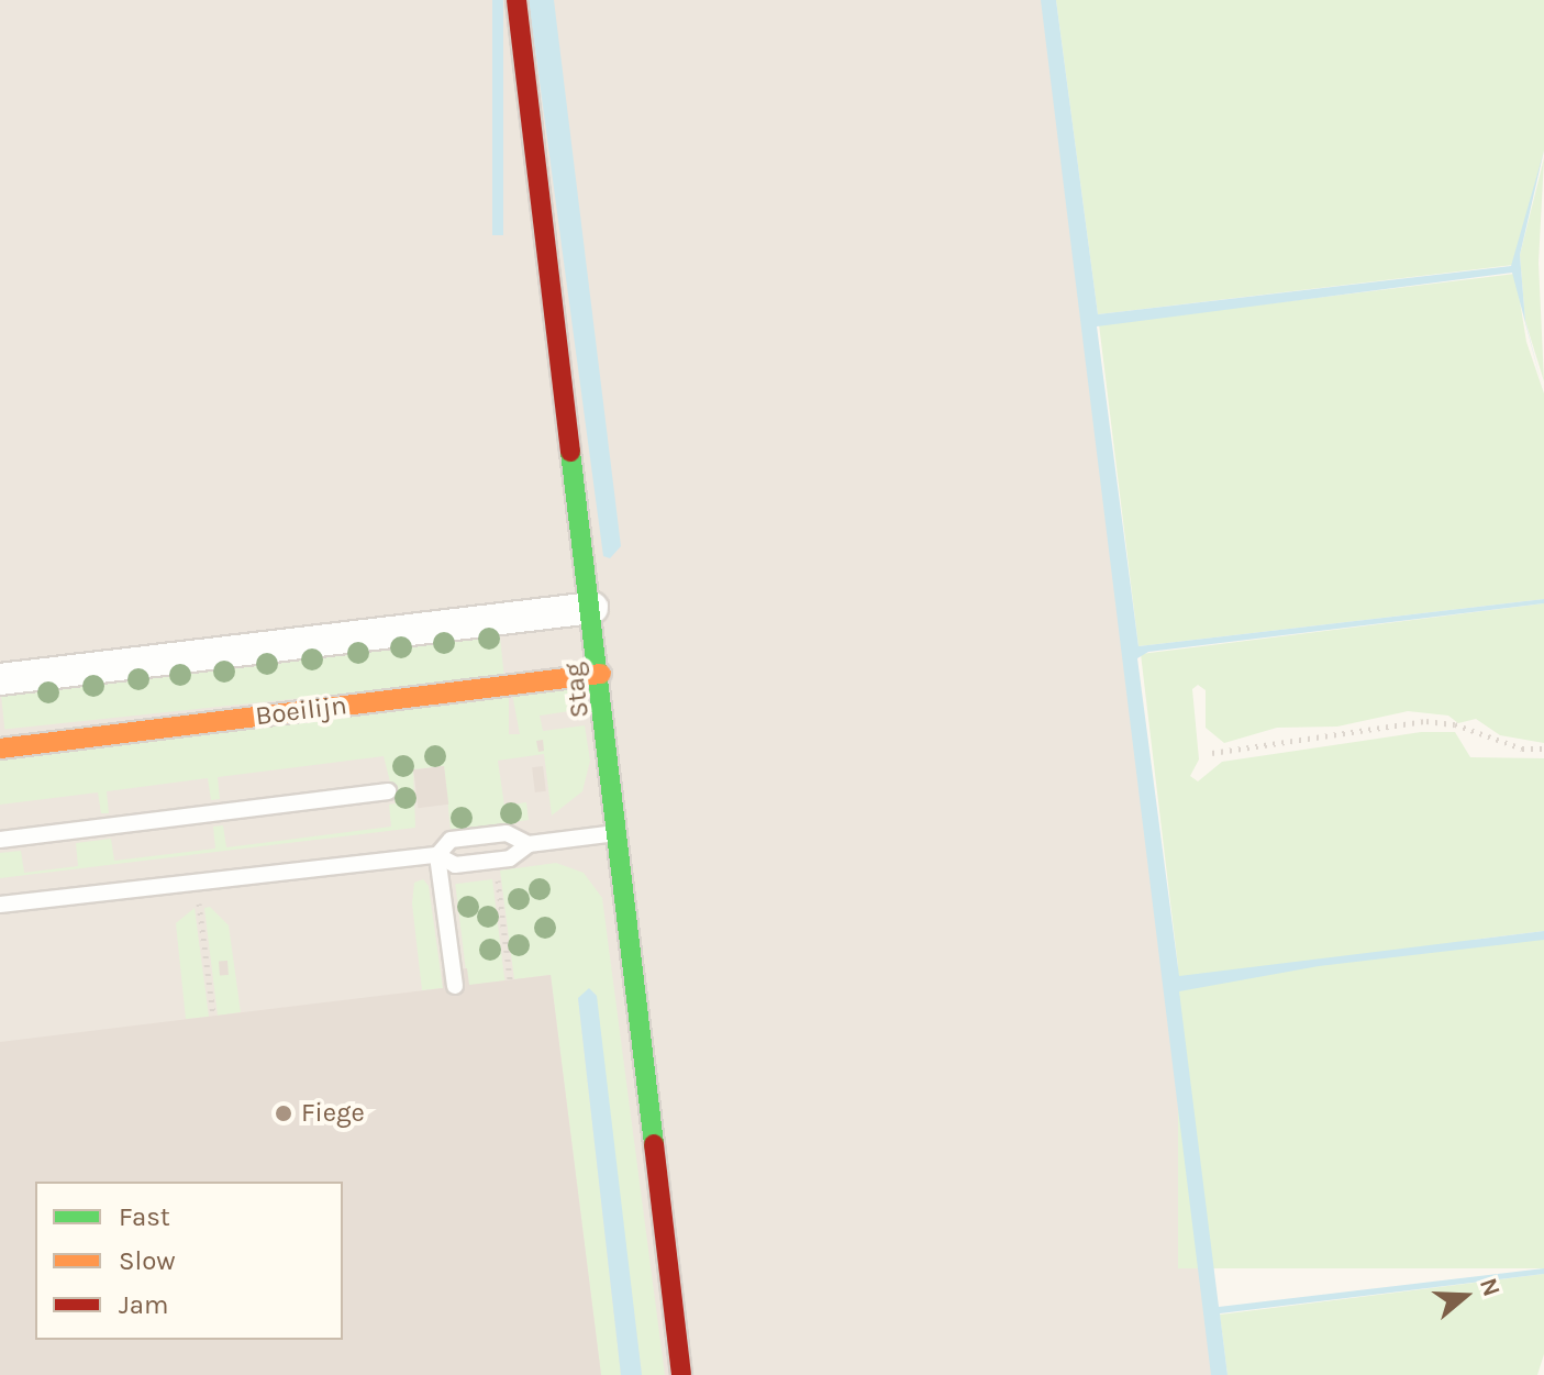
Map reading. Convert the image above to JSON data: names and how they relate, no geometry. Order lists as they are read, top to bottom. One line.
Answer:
{"streets":{"street":["Stag","Boeilijn"]},"crossings":[["Stag","Boeilijn"]],"places":["Fiege"],"legend":["Fast","Slow","Jam"],"north":"right"}
